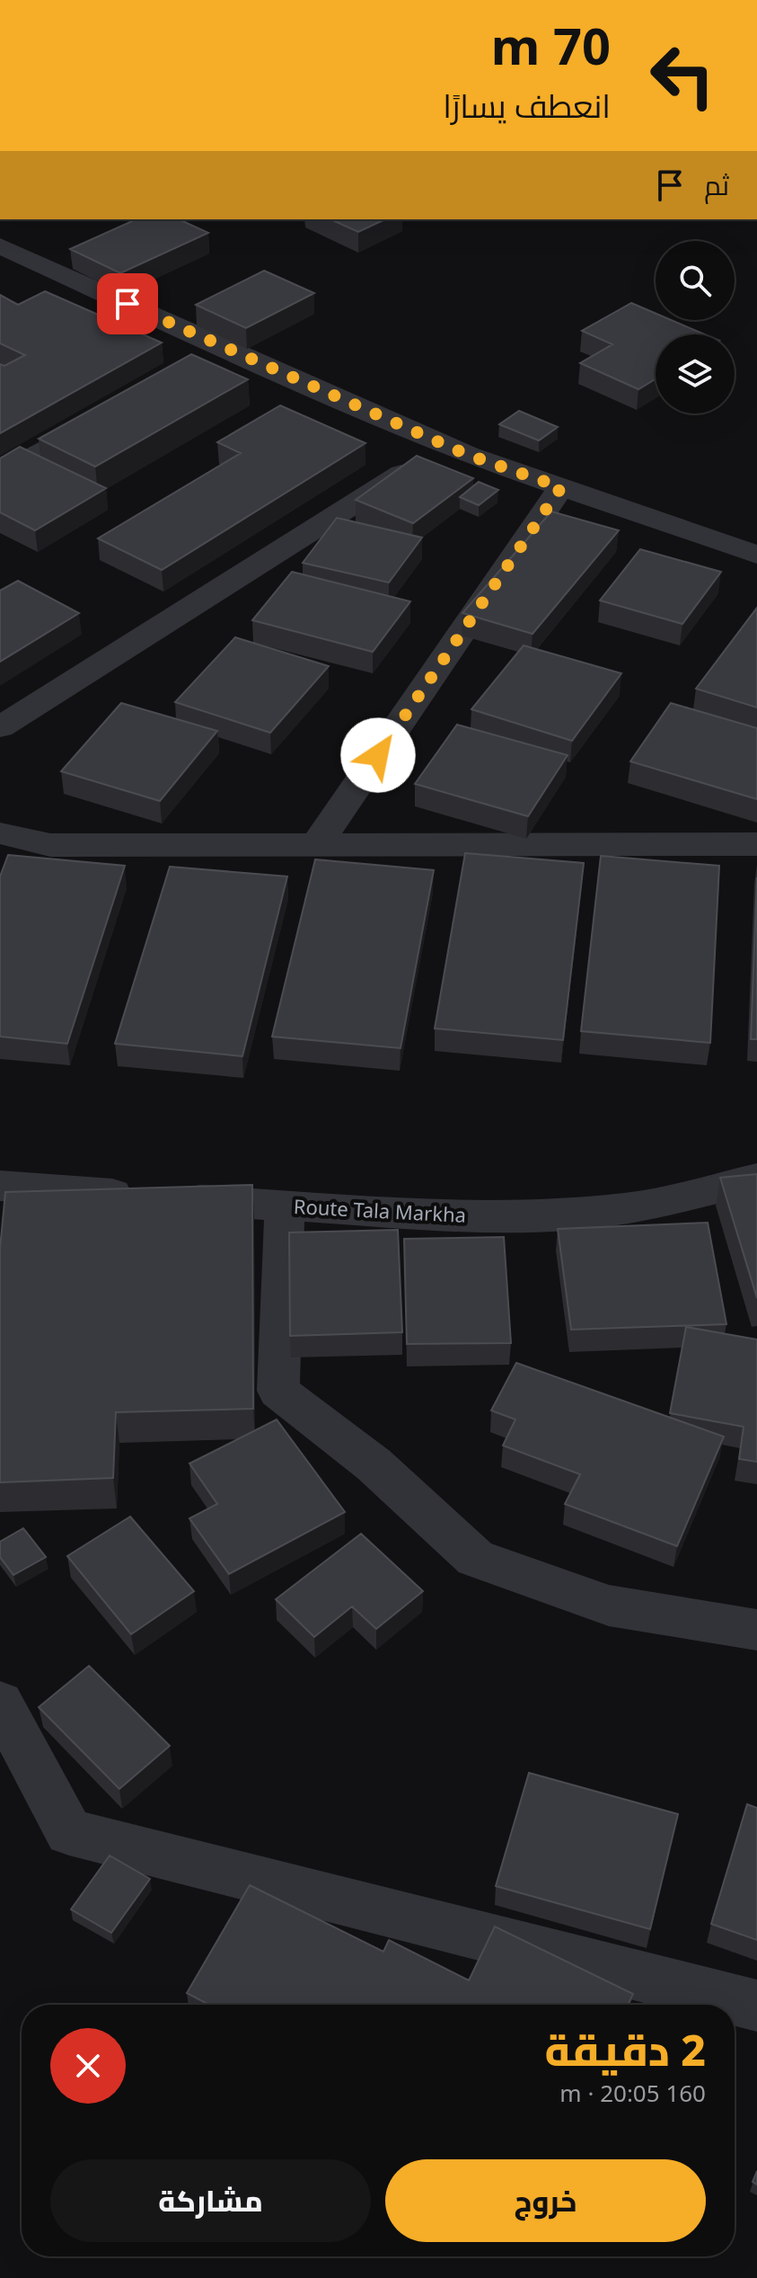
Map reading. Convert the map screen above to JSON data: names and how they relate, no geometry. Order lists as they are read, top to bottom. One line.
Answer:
{"streets":{"street":["Route Tala Markha"]},"page":{"turn":["70 m","انعطف يسارًا"],"then":"ثم","heading":["2 دقيقة","160 m · 20:05"],"buttons":["خروج","مشاركة"]}}
